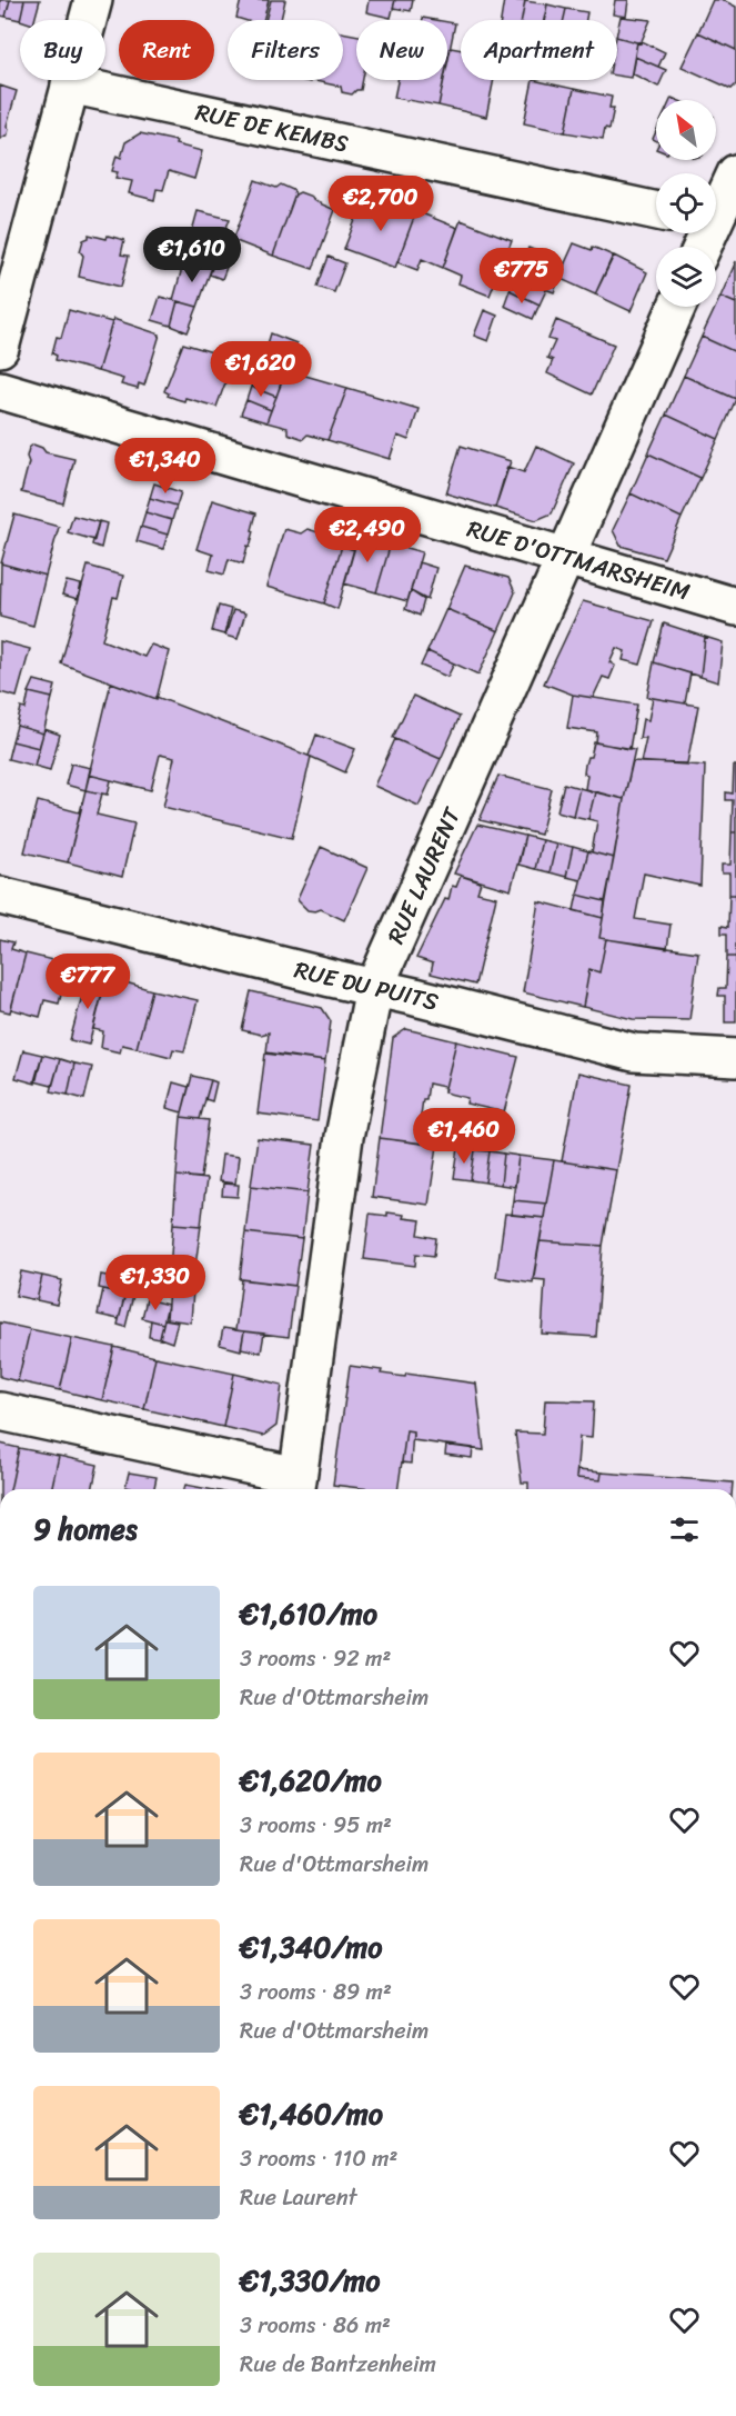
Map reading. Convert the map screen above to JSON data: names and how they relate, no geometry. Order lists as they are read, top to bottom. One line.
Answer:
{"streets":{"street":["RUE DE KEMBS","RUE D'OTTMARSHEIM","RUE LAURENT","RUE DU PUITS"]},"crossings":[["RUE D'OTTMARSHEIM","RUE LAURENT"],["RUE LAURENT","RUE DU PUITS"]],"north":"top left","page":{"chip":["Buy","Rent","Filters","New","Apartment"],"price":["€2,700","€1,610","€775","€1,620","€1,340","€2,490","€777","€1,460","€1,330"],"heading":"9 homes","list":[{"name":"€1,610/mo","note":"3 rooms · 92 m² · Rue d'Ottmarsheim"},{"name":"€1,620/mo","note":"3 rooms · 95 m² · Rue d'Ottmarsheim"},{"name":"€1,340/mo","note":"3 rooms · 89 m² · Rue d'Ottmarsheim"},{"name":"€1,460/mo","note":"3 rooms · 110 m² · Rue Laurent"},{"name":"€1,330/mo","note":"3 rooms · 86 m² · Rue de Bantzenheim"}]}}
